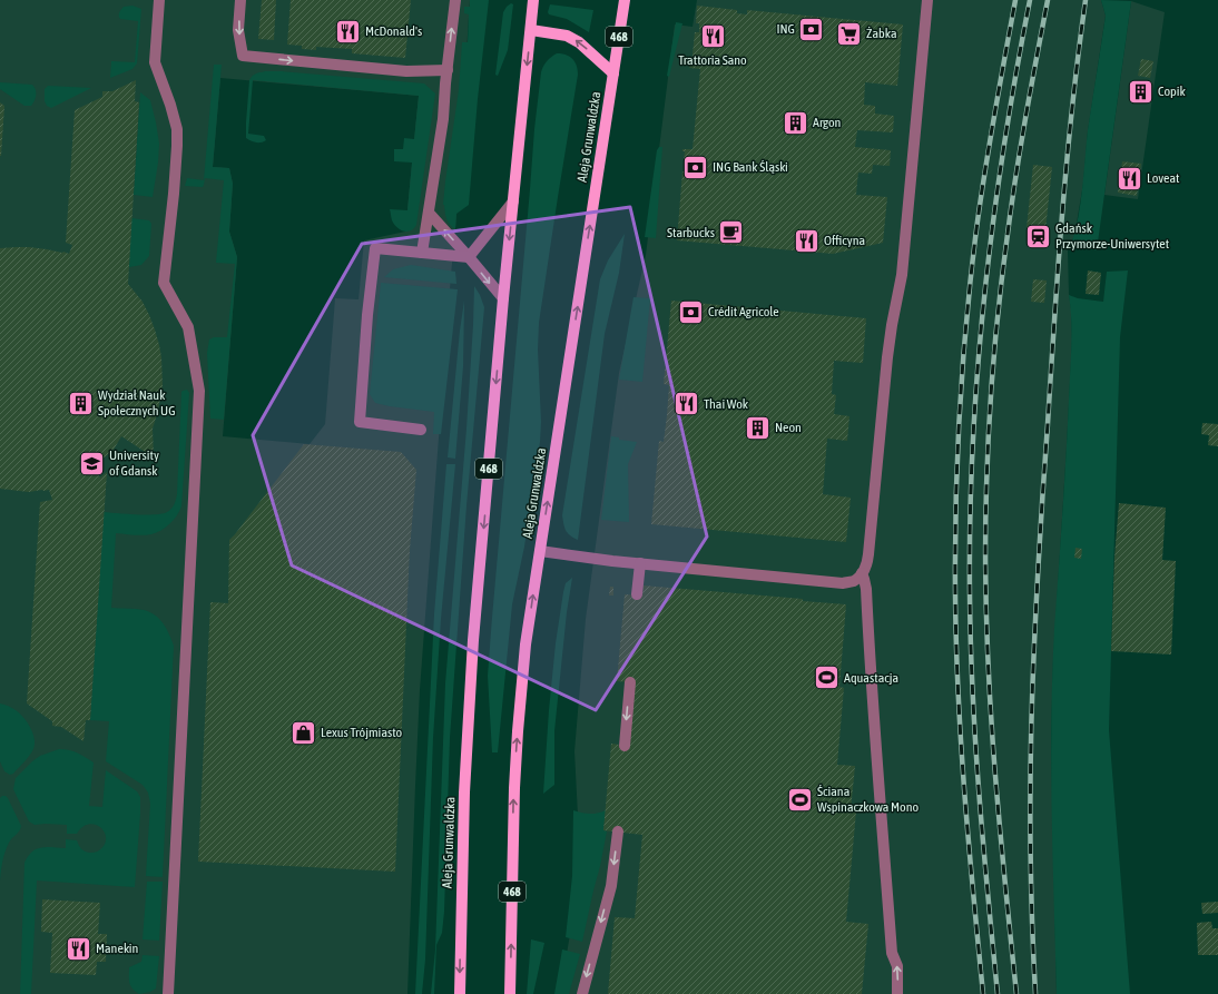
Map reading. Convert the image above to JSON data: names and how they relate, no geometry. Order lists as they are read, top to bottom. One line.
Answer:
{"streets":{"main road":["468","Aleja Grunwaldzka"]},"places":{"bank":["ING","ING Bank Śląski","Crédit Agricole"],"restaurant":["McDonald's","Trattoria Sano","Loveat","Officyna","Thai Wok","Manekin"],"supermarket":["Żabka"],"building":["Copik","Argon","Wydział Nauk Społecznych UG","Neon"],"cafe":["Starbucks"],"station":["Gdańsk Przymorze-Uniwersytet"],"school or university":["University of Gdansk"],"sports":["Aquastacja","Ściana Wspinaczkowa Mono"],"shop":["Lexus Trójmiasto"]}}
